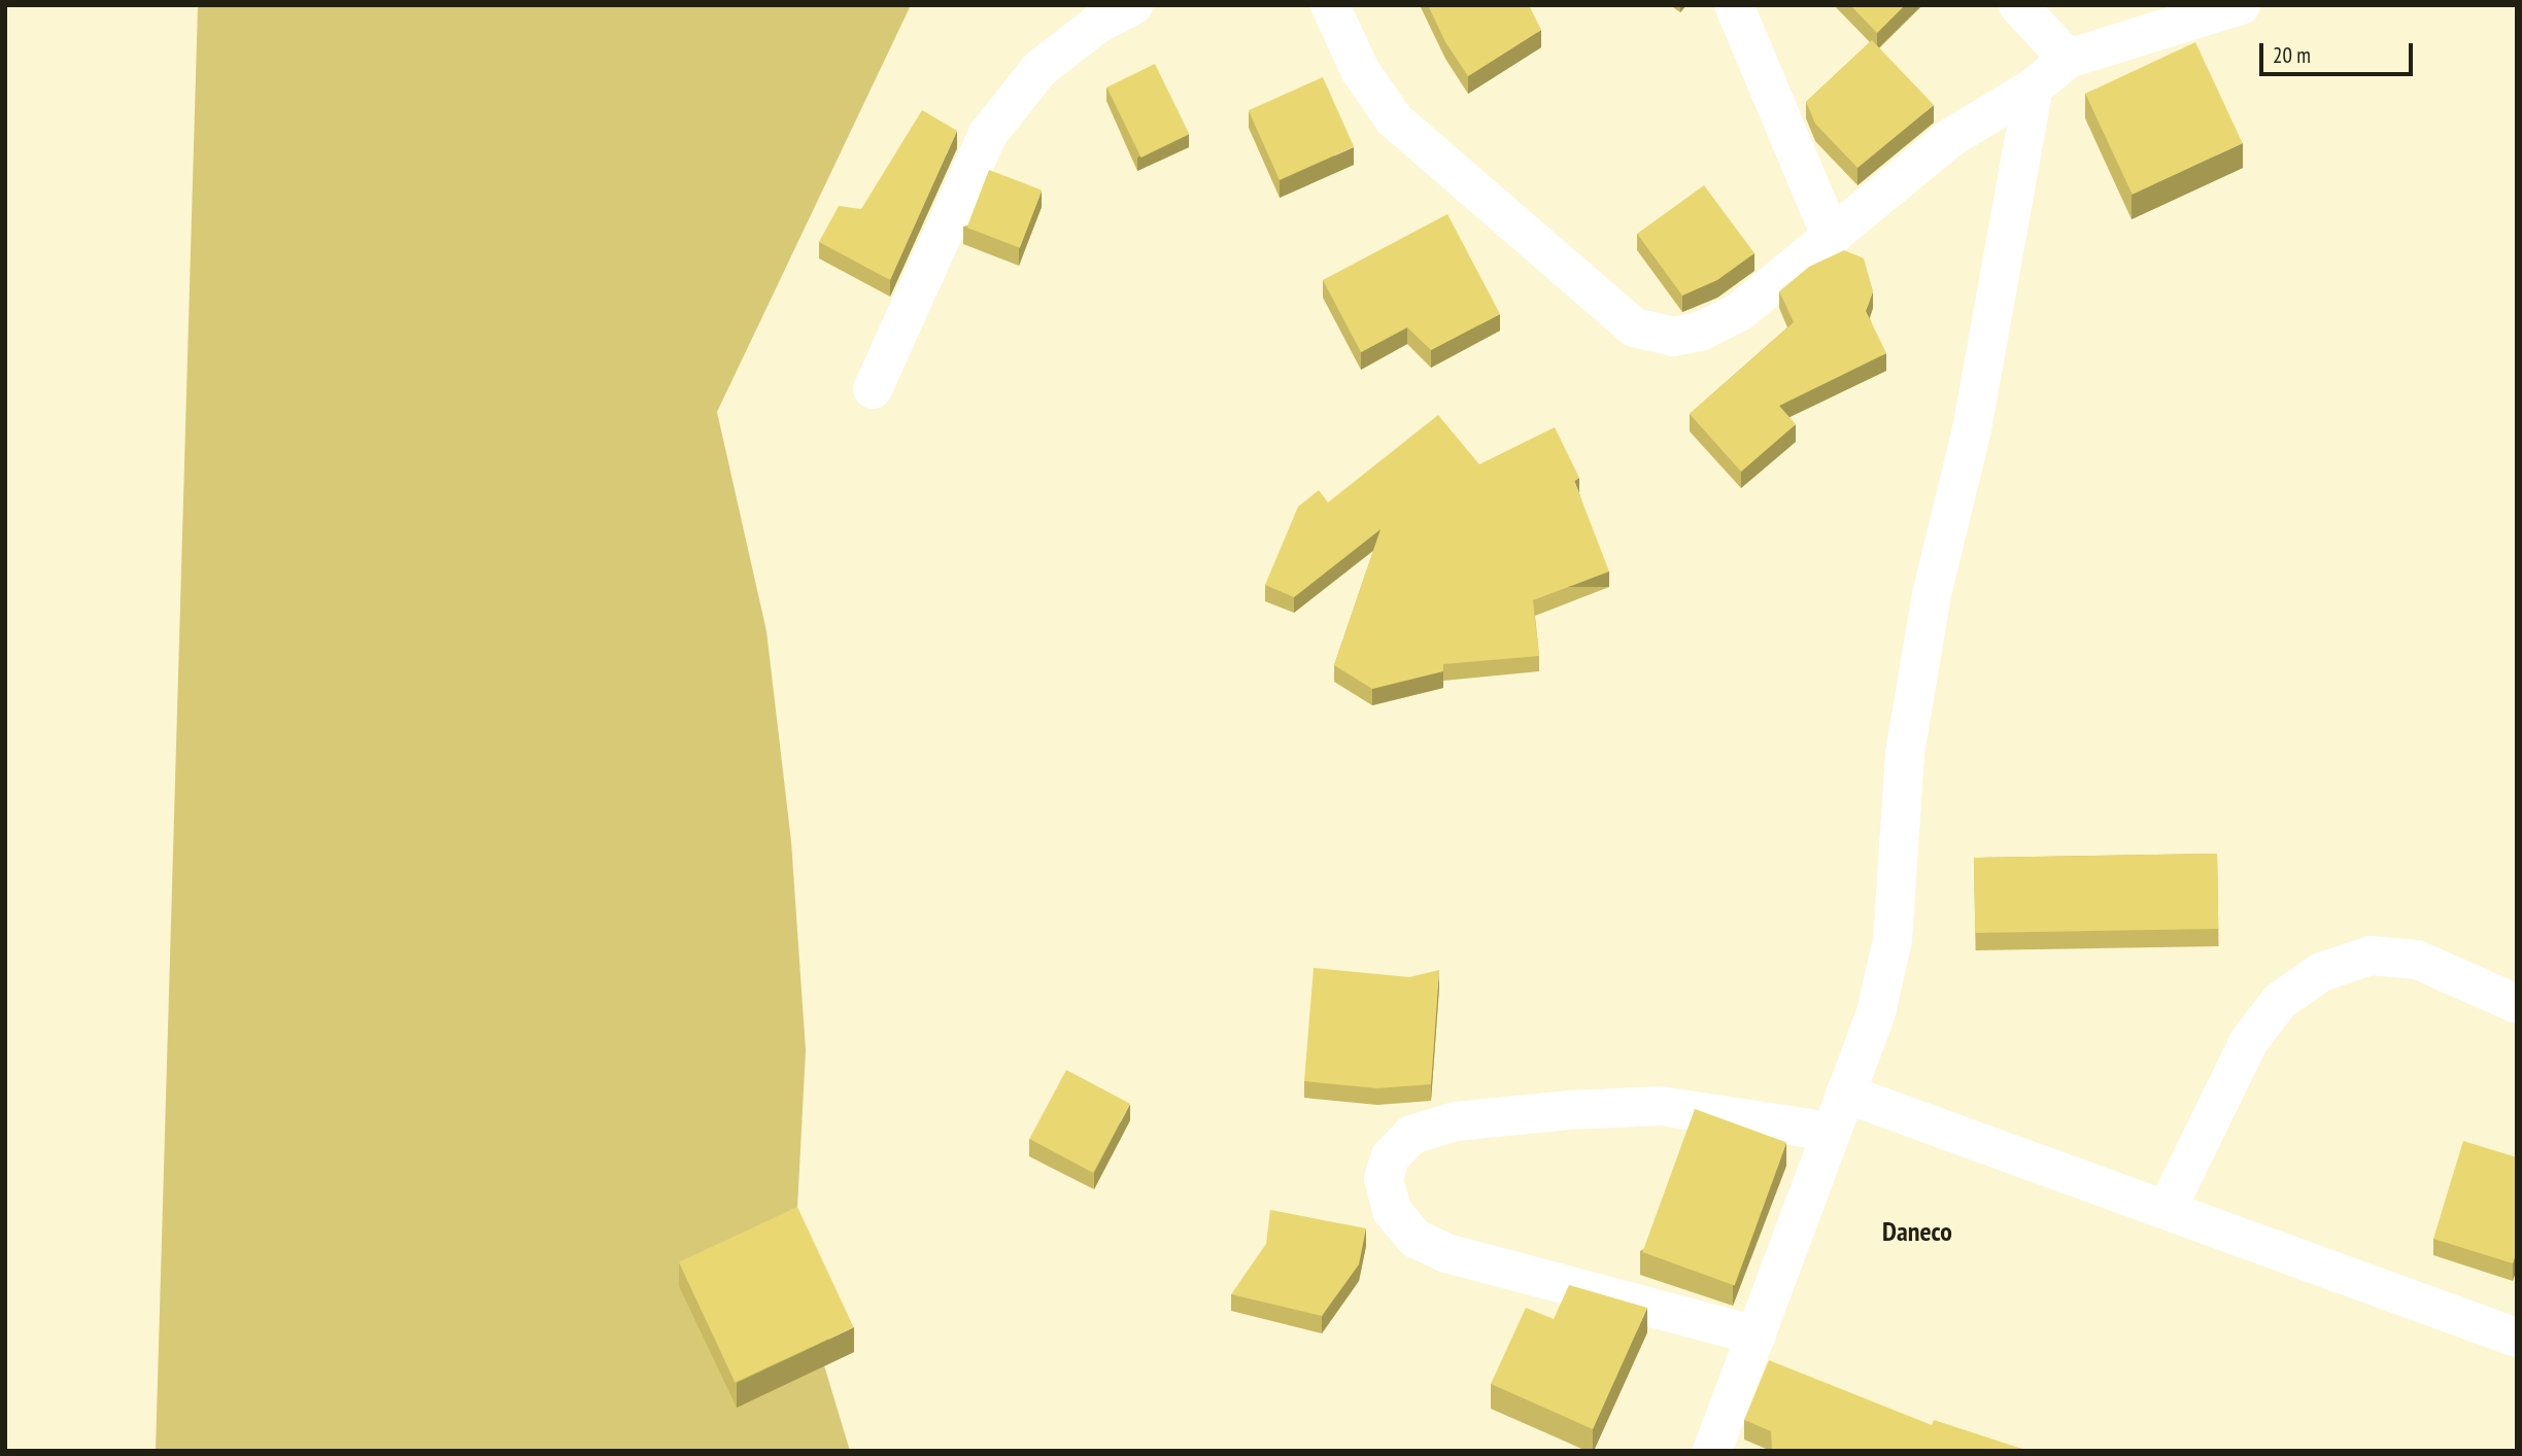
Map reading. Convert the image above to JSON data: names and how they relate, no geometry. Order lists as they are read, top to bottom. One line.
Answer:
{"districts":["Daneco"],"scale_bar":"20 m"}
